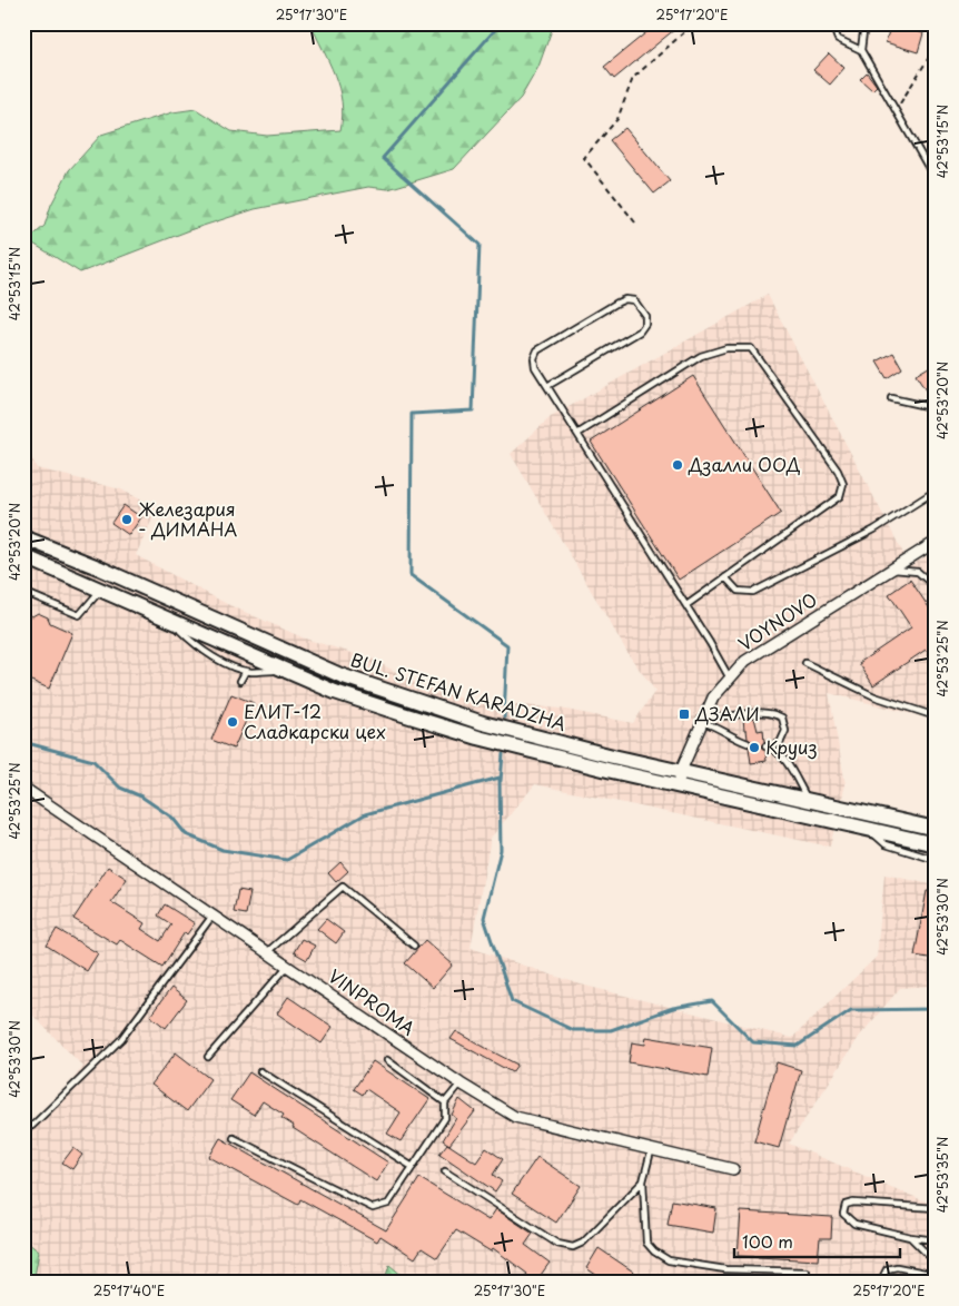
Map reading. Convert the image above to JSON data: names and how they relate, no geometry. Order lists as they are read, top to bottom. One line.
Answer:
{"streets":{"main road":["BUL. STEFAN KARADZHA"],"street":["VOYNOVO","VINPROMA"]},"crossings":[["VOYNOVO","BUL. STEFAN KARADZHA"]],"places":{"other":["Дзалли ООД","Железария - ДИМАНА","ЕЛИТ-12 Сладкарски цех","Круиз"],"transit":["ДЗАЛИ"]},"scale_bar":"100 m","coordinates":["25°17'30\"E","25°17'20\"E","42°53'15\"N","42°53'20\"N","42°53'25\"N","42°53'30\"N","42°53'35\"N","25°17'40\"E"]}
